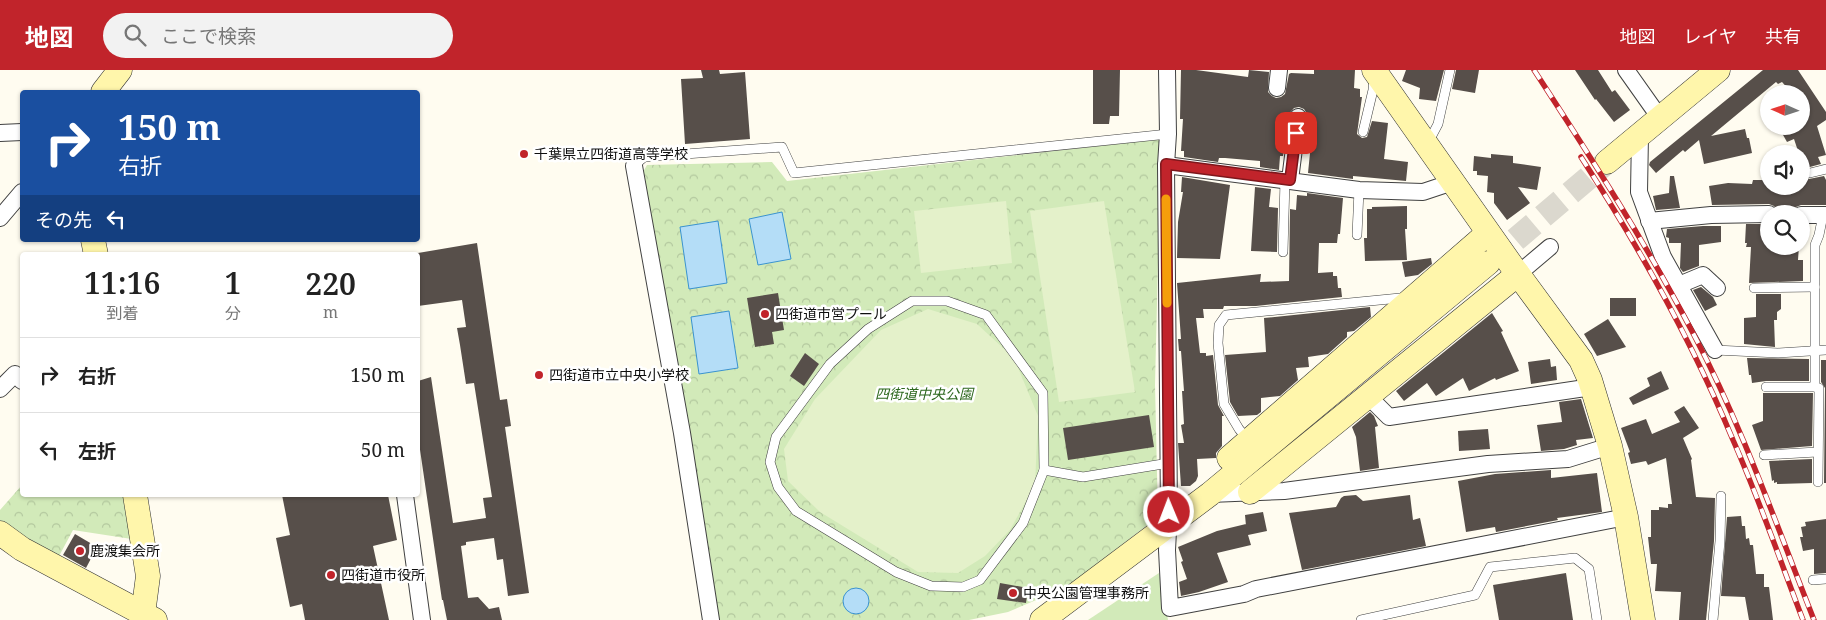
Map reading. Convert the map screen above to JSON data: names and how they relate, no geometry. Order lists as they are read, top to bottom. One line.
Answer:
{"parks":["四街道中央公園"],"places":["千葉県立四街道高等学校","四街道市営プール","四街道市立中央小学校","鹿渡集会所","四街道市役所","中央公園管理事務所"],"north":"left","page":{"header":"地図","search":"ここで検索","nav":["地図","レイヤ","共有"],"turn":["150 m","右折"],"then":"その先","eta":["11:16","到着","1","分","220","m"],"list":[{"name":"右折","value":"150 m"},{"name":"左折","value":"50 m"}]}}
